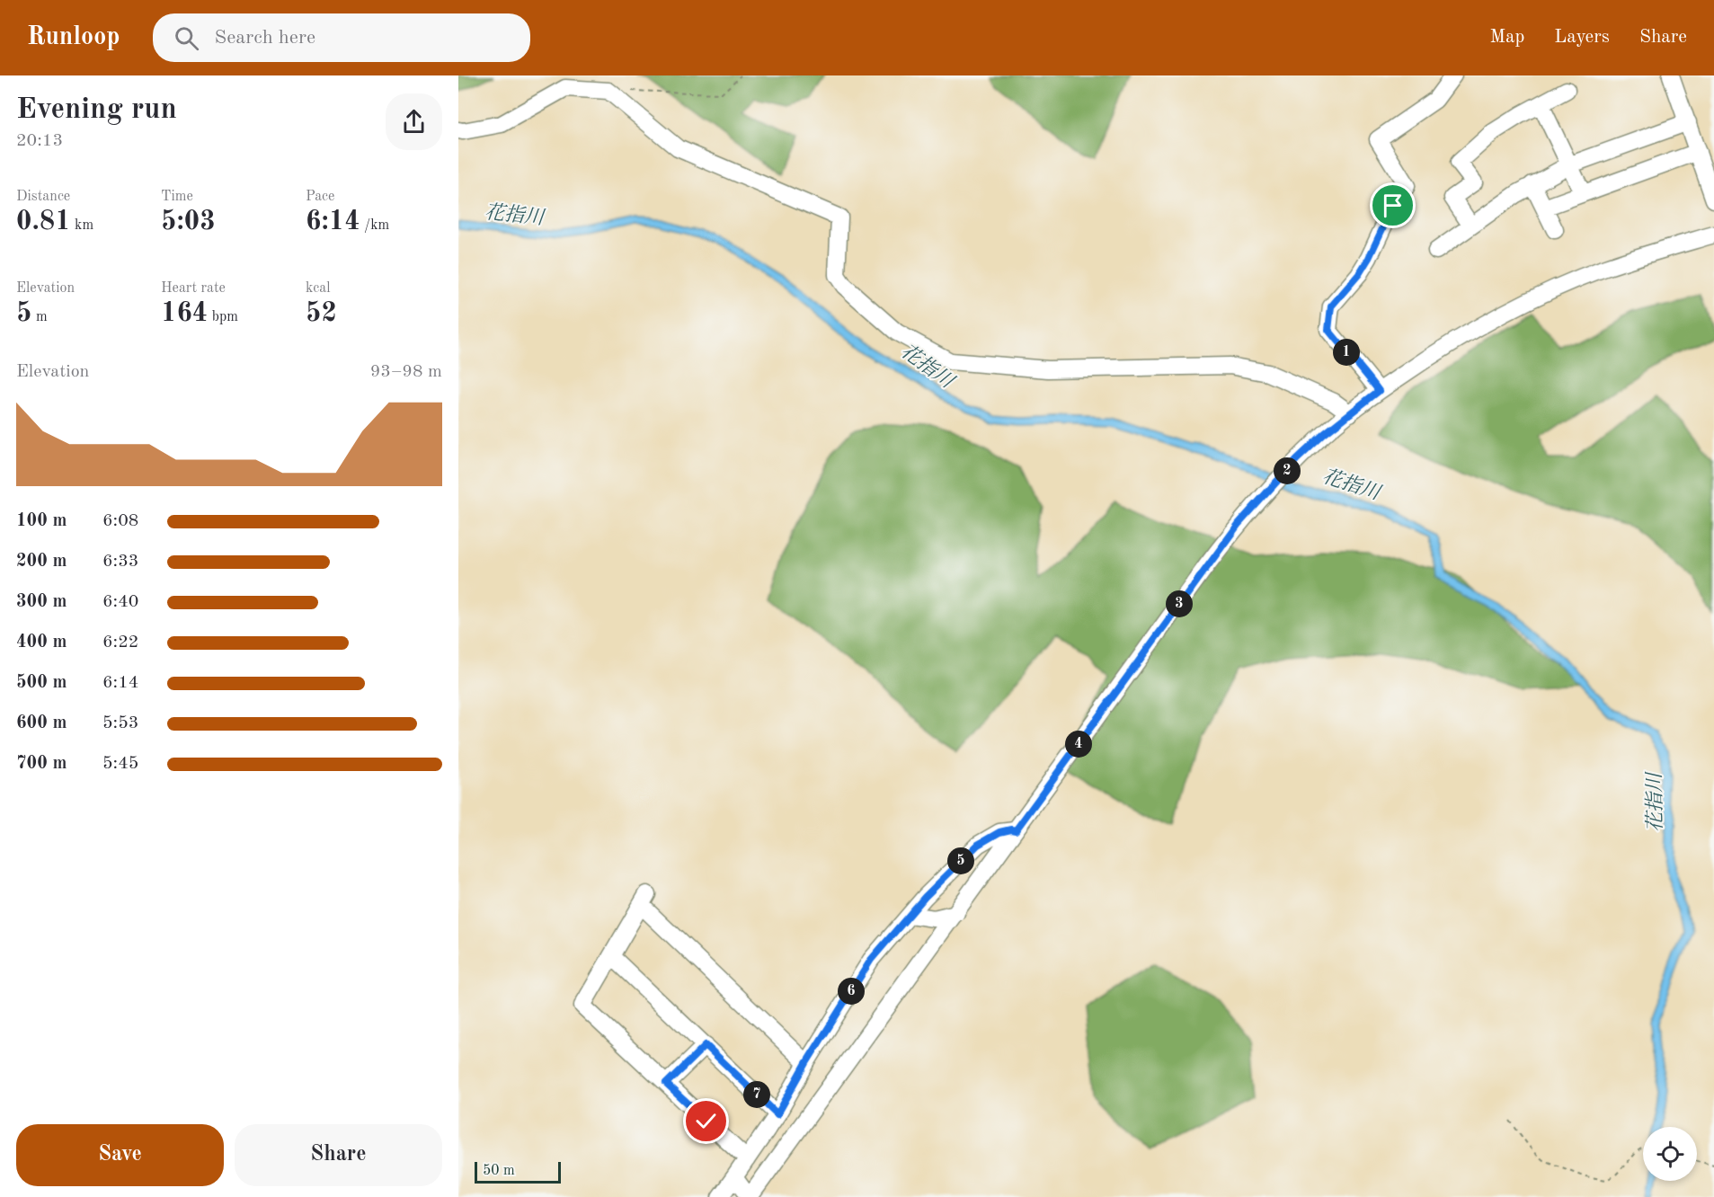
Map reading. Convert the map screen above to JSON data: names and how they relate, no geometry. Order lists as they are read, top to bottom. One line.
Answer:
{"water":["花指川"],"scale_bar":"50 m","page":{"header":"Runloop","search":"Search here","nav":["Map","Layers","Share"],"heading":["Evening run","20:13"],"stats":[["Distance","0.81 km"],["Time","5:03"],["Pace","6:14 /km"],["Elevation","5 m"],["Heart rate","164 bpm"],["kcal","52"]],"pins":["1","2","3","4","5","6","7"],"chart":["Elevation","93–98 m"],"list":[{"name":"100 m","note":"6:08"},{"name":"200 m","note":"6:33"},{"name":"300 m","note":"6:40"},{"name":"400 m","note":"6:22"},{"name":"500 m","note":"6:14"},{"name":"600 m","note":"5:53"},{"name":"700 m","note":"5:45"}],"buttons":["Save","Share"],"scale":"50 m"}}
